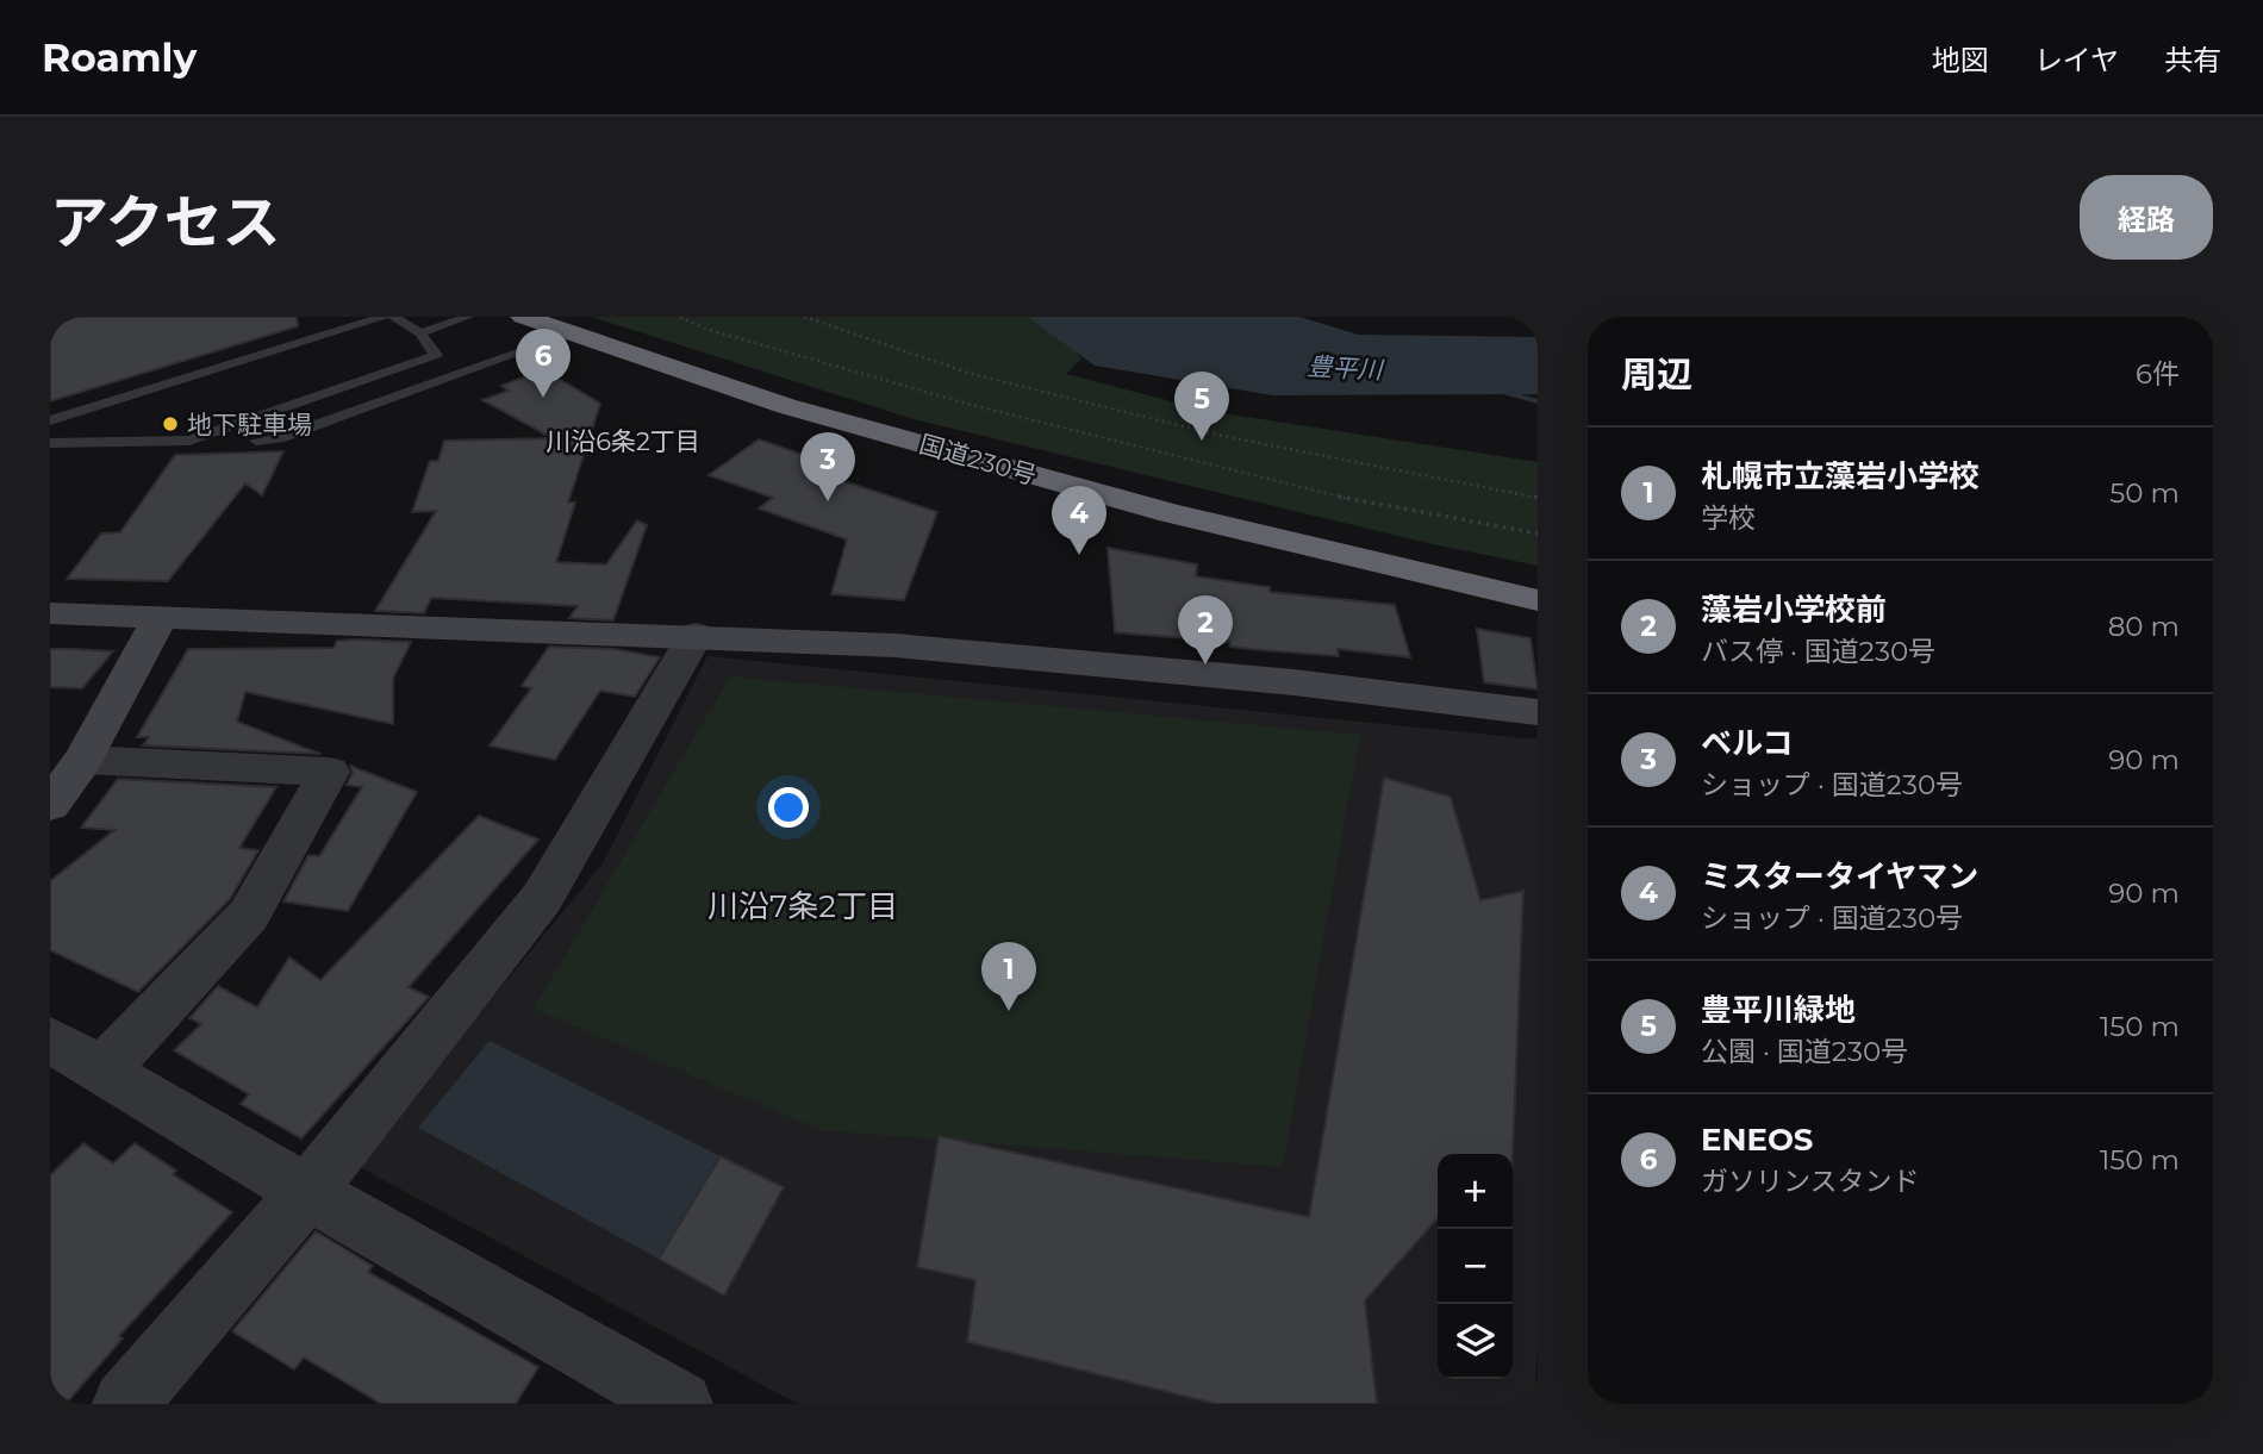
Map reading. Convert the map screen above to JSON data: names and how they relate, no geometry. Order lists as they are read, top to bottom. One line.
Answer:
{"streets":{"highway":["国道230号"]},"districts":["川沿6条2丁目","川沿7条2丁目"],"water":["豊平川"],"places":["地下駐車場"],"page":{"header":"Roamly","nav":["地図","レイヤ","共有"],"title":"アクセス","buttons":"経路","heading":["周辺","6件"],"pins":["6","5","3","4","2","1"],"list":[{"mark":"1","name":"札幌市立藻岩小学校","note":"学校","value":"50 m"},{"mark":"2","name":"藻岩小学校前","note":"バス停 · 国道230号","value":"80 m"},{"mark":"3","name":"ベルコ","note":"ショップ · 国道230号","value":"90 m"},{"mark":"4","name":"ミスタータイヤマン","note":"ショップ · 国道230号","value":"90 m"},{"mark":"5","name":"豊平川緑地","note":"公園 · 国道230号","value":"150 m"},{"mark":"6","name":"ENEOS","note":"ガソリンスタンド","value":"150 m"}],"map_buttons":["+","−"]}}
